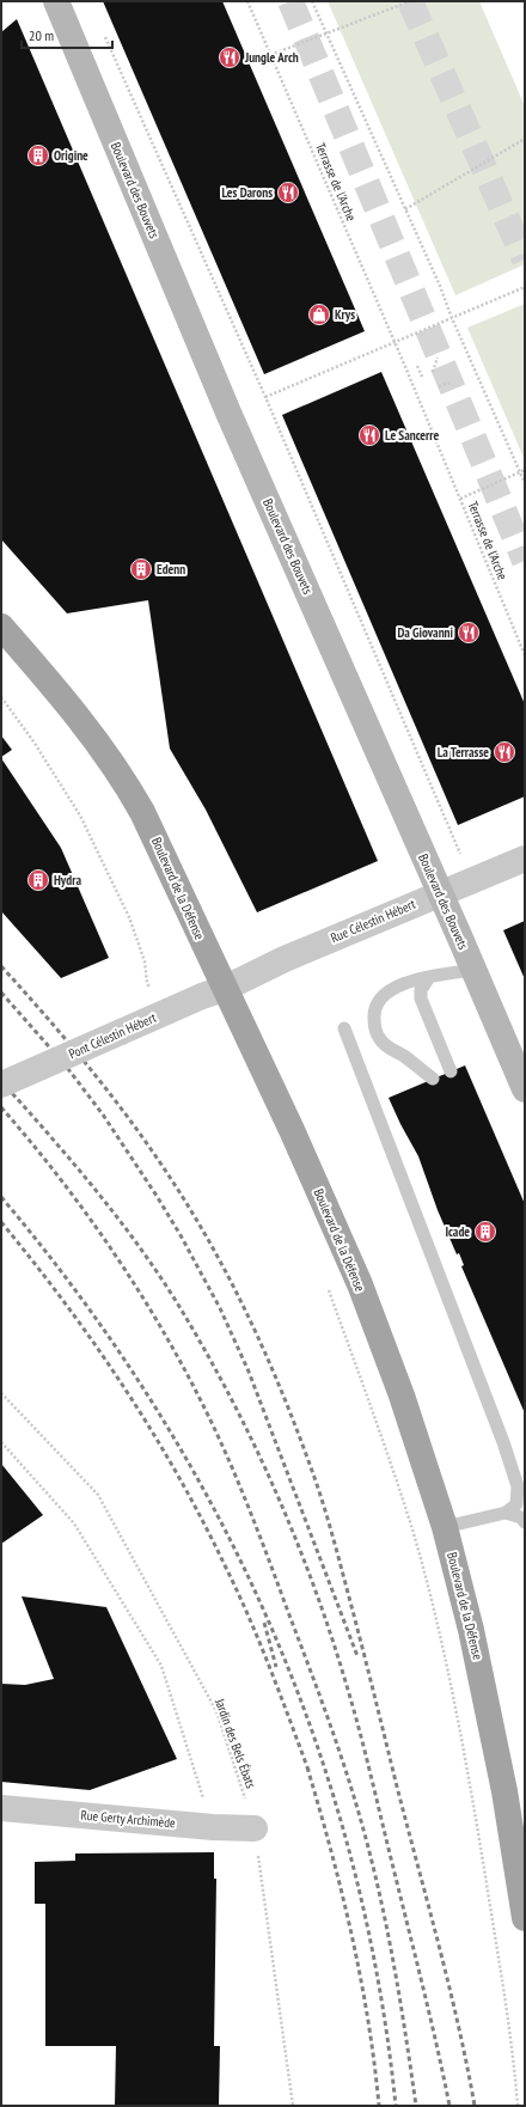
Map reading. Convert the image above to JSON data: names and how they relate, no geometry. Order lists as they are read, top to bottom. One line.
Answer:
{"streets":{"main road":["Boulevard des Bouvets","Boulevard de la Défense"],"street":["Rue Célestin Hébert","Pont Célestin Hébert","Rue Gerty Archimède"],"path":["Terrasse de l'Arche","Jardin des Bels Ébats"]},"crossings":[["Boulevard des Bouvets","Rue Célestin Hébert"],["Boulevard de la Défense","Rue Célestin Hébert"],["Boulevard de la Défense","Pont Célestin Hébert"],["Rue Célestin Hébert","Pont Célestin Hébert"],["Jardin des Bels Ébats","Rue Gerty Archimède"]],"places":{"restaurant":["Jungle Arch","Les Darons","Le Sancerre","Da Giovanni","La Terrasse"],"building":["Origine","Edenn","Hydra","Icade"],"shop":["Krys"]},"scale_bar":"20 m"}
